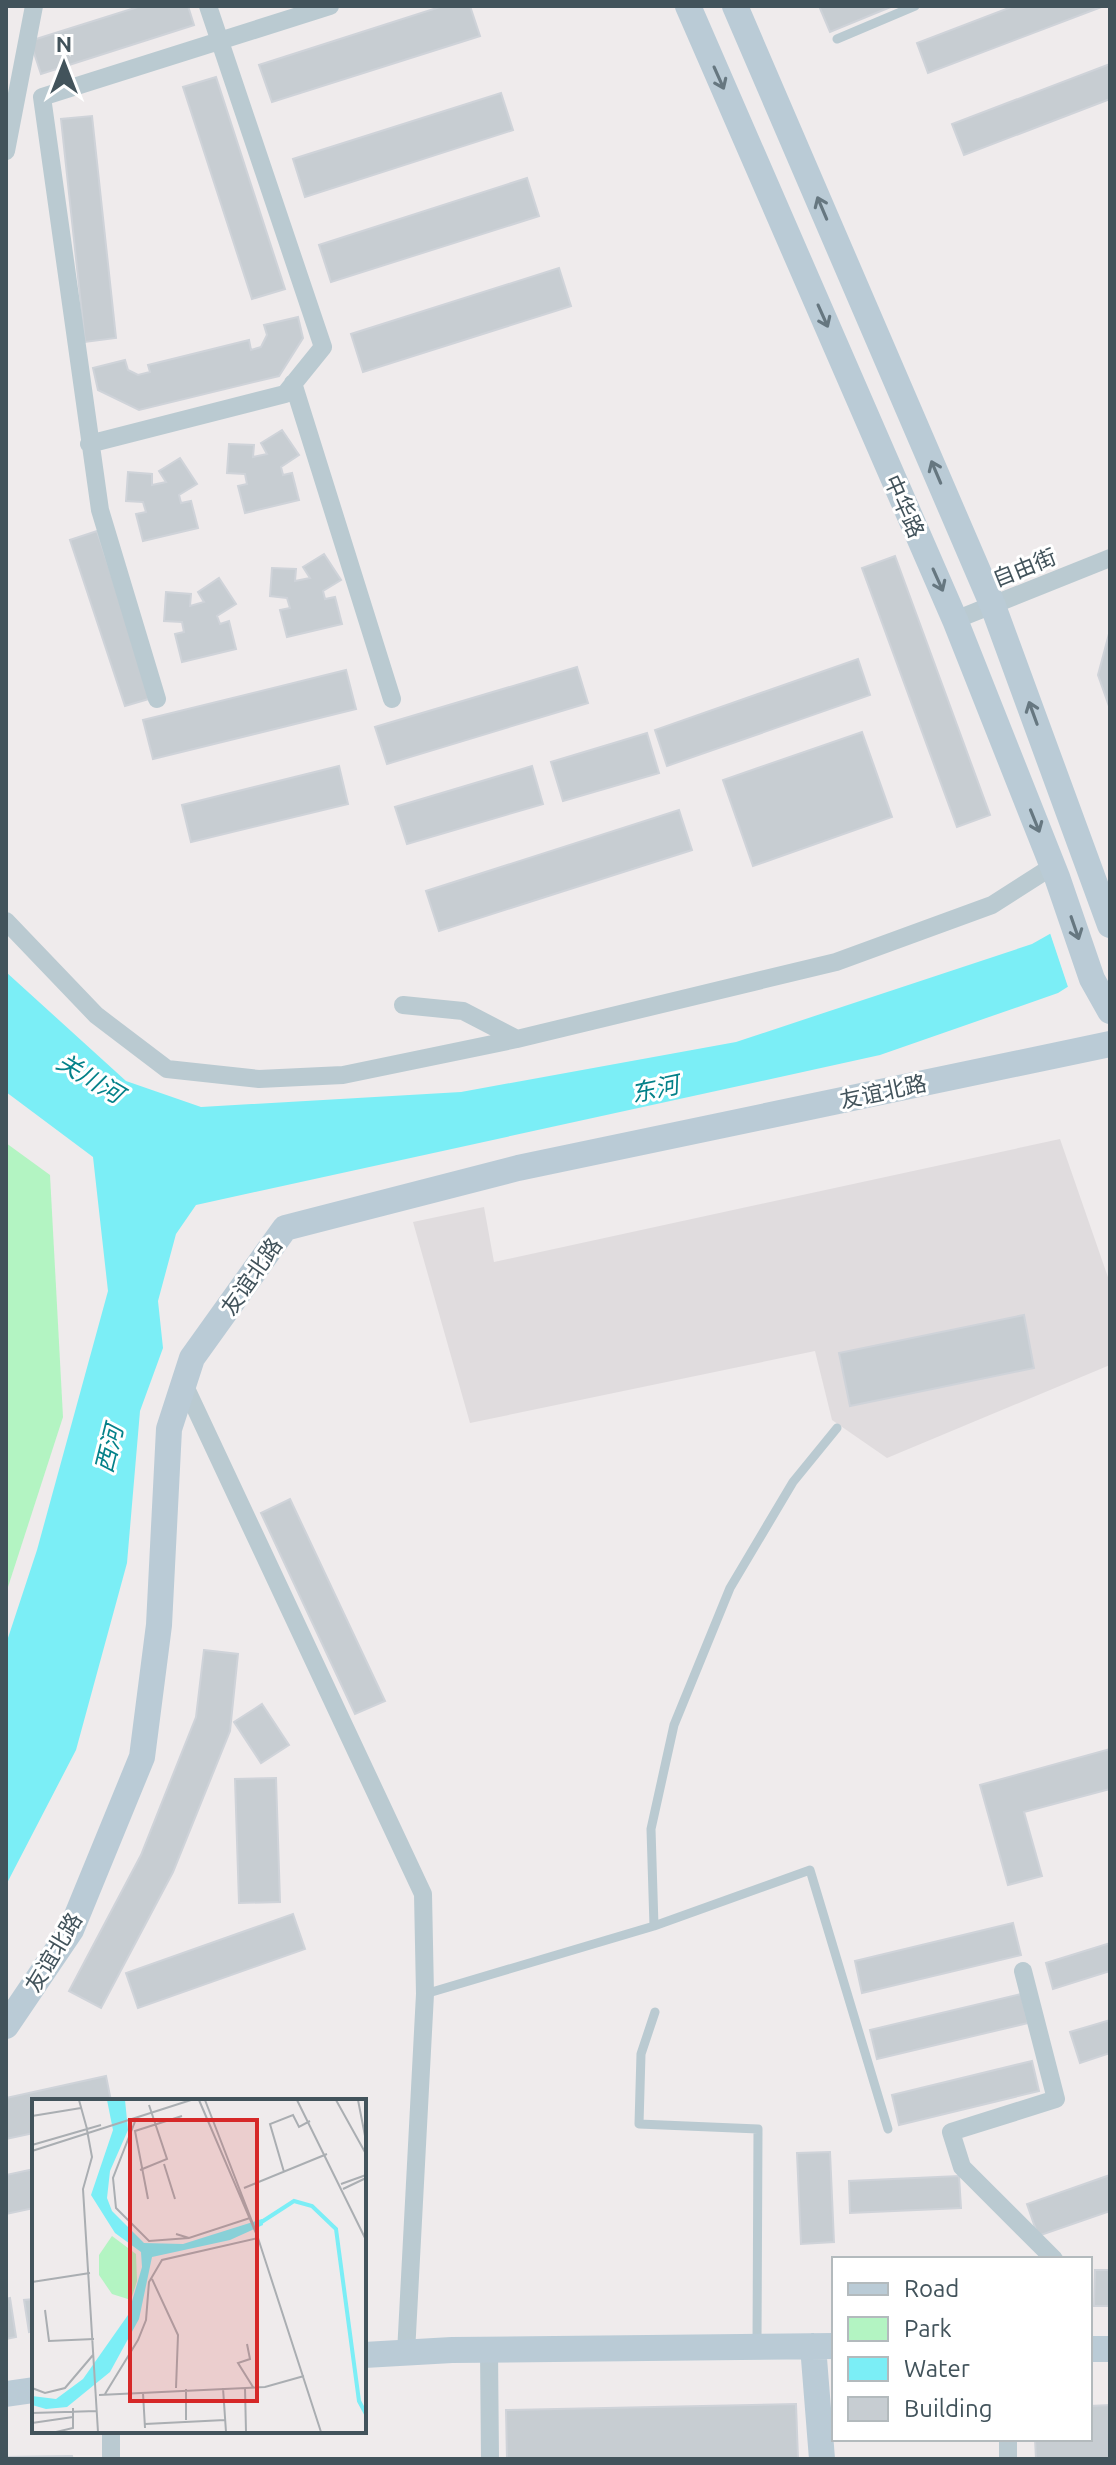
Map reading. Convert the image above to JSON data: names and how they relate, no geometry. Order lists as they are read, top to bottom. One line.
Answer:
{"streets":{"street":["中华路","自由街","友谊北路"]},"crossings":[["中华路","自由街"]],"water":["关川河","东河","西河"],"legend":["Road","Park","Water","Building"],"north":"top"}
